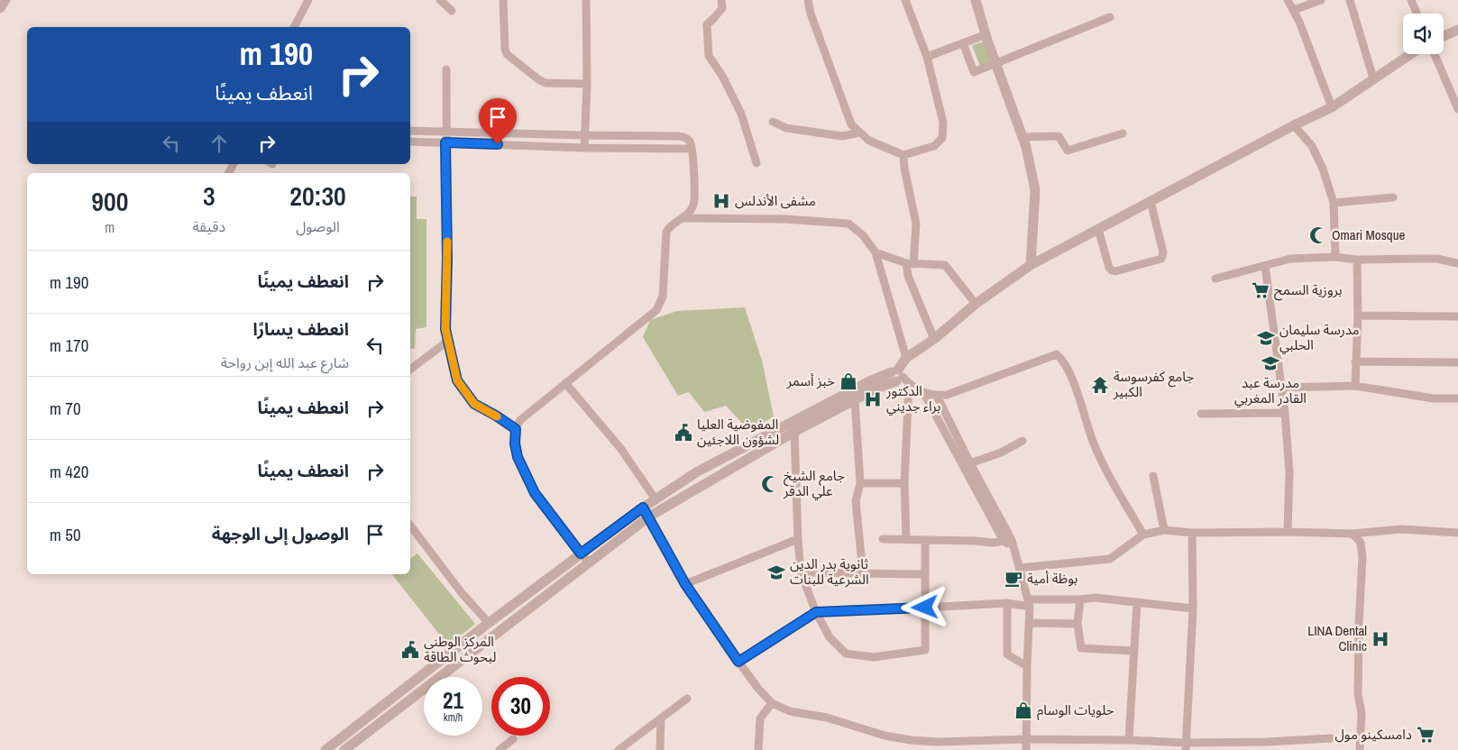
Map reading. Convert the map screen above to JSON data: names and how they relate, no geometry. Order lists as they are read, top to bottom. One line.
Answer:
{"places":{"hospital":["مشفى الأندلس","الدكتور براء جديني","LINA Dental Clinic"],"mosque":["Omari Mosque","جامع الشيخ علي الدقر"],"supermarket":["بروزية السمح","دامسكينو مول"],"school or university":["مدرسة سليمان الحلبي","مدرسة عبد القادر المغربي","ثانوية بدر الدين الشرعية للبنات"],"shop":["خبز أسمر","حلويات الوسام"],"temple":["جامع كفرسوسة الكبير"],"public building":["المفوضية العليا لشؤون اللاجئين","المركز الوطني لبحوث الطاقة"],"cafe":["بوظة أمية"]},"page":{"turn":["190 m","انعطف يمينًا"],"eta":["20:30","الوصول","3","دقيقة","900","m"],"list":[{"name":"انعطف يمينًا","value":"190 m"},{"name":"انعطف يسارًا","note":"شارع عبد الله إبن رواحة","value":"170 m"},{"name":"انعطف يمينًا","value":"70 m"},{"name":"انعطف يمينًا","value":"420 m"},{"name":"الوصول إلى الوجهة","value":"50 m"}],"speed":"21 km/h","limit":"30"}}
